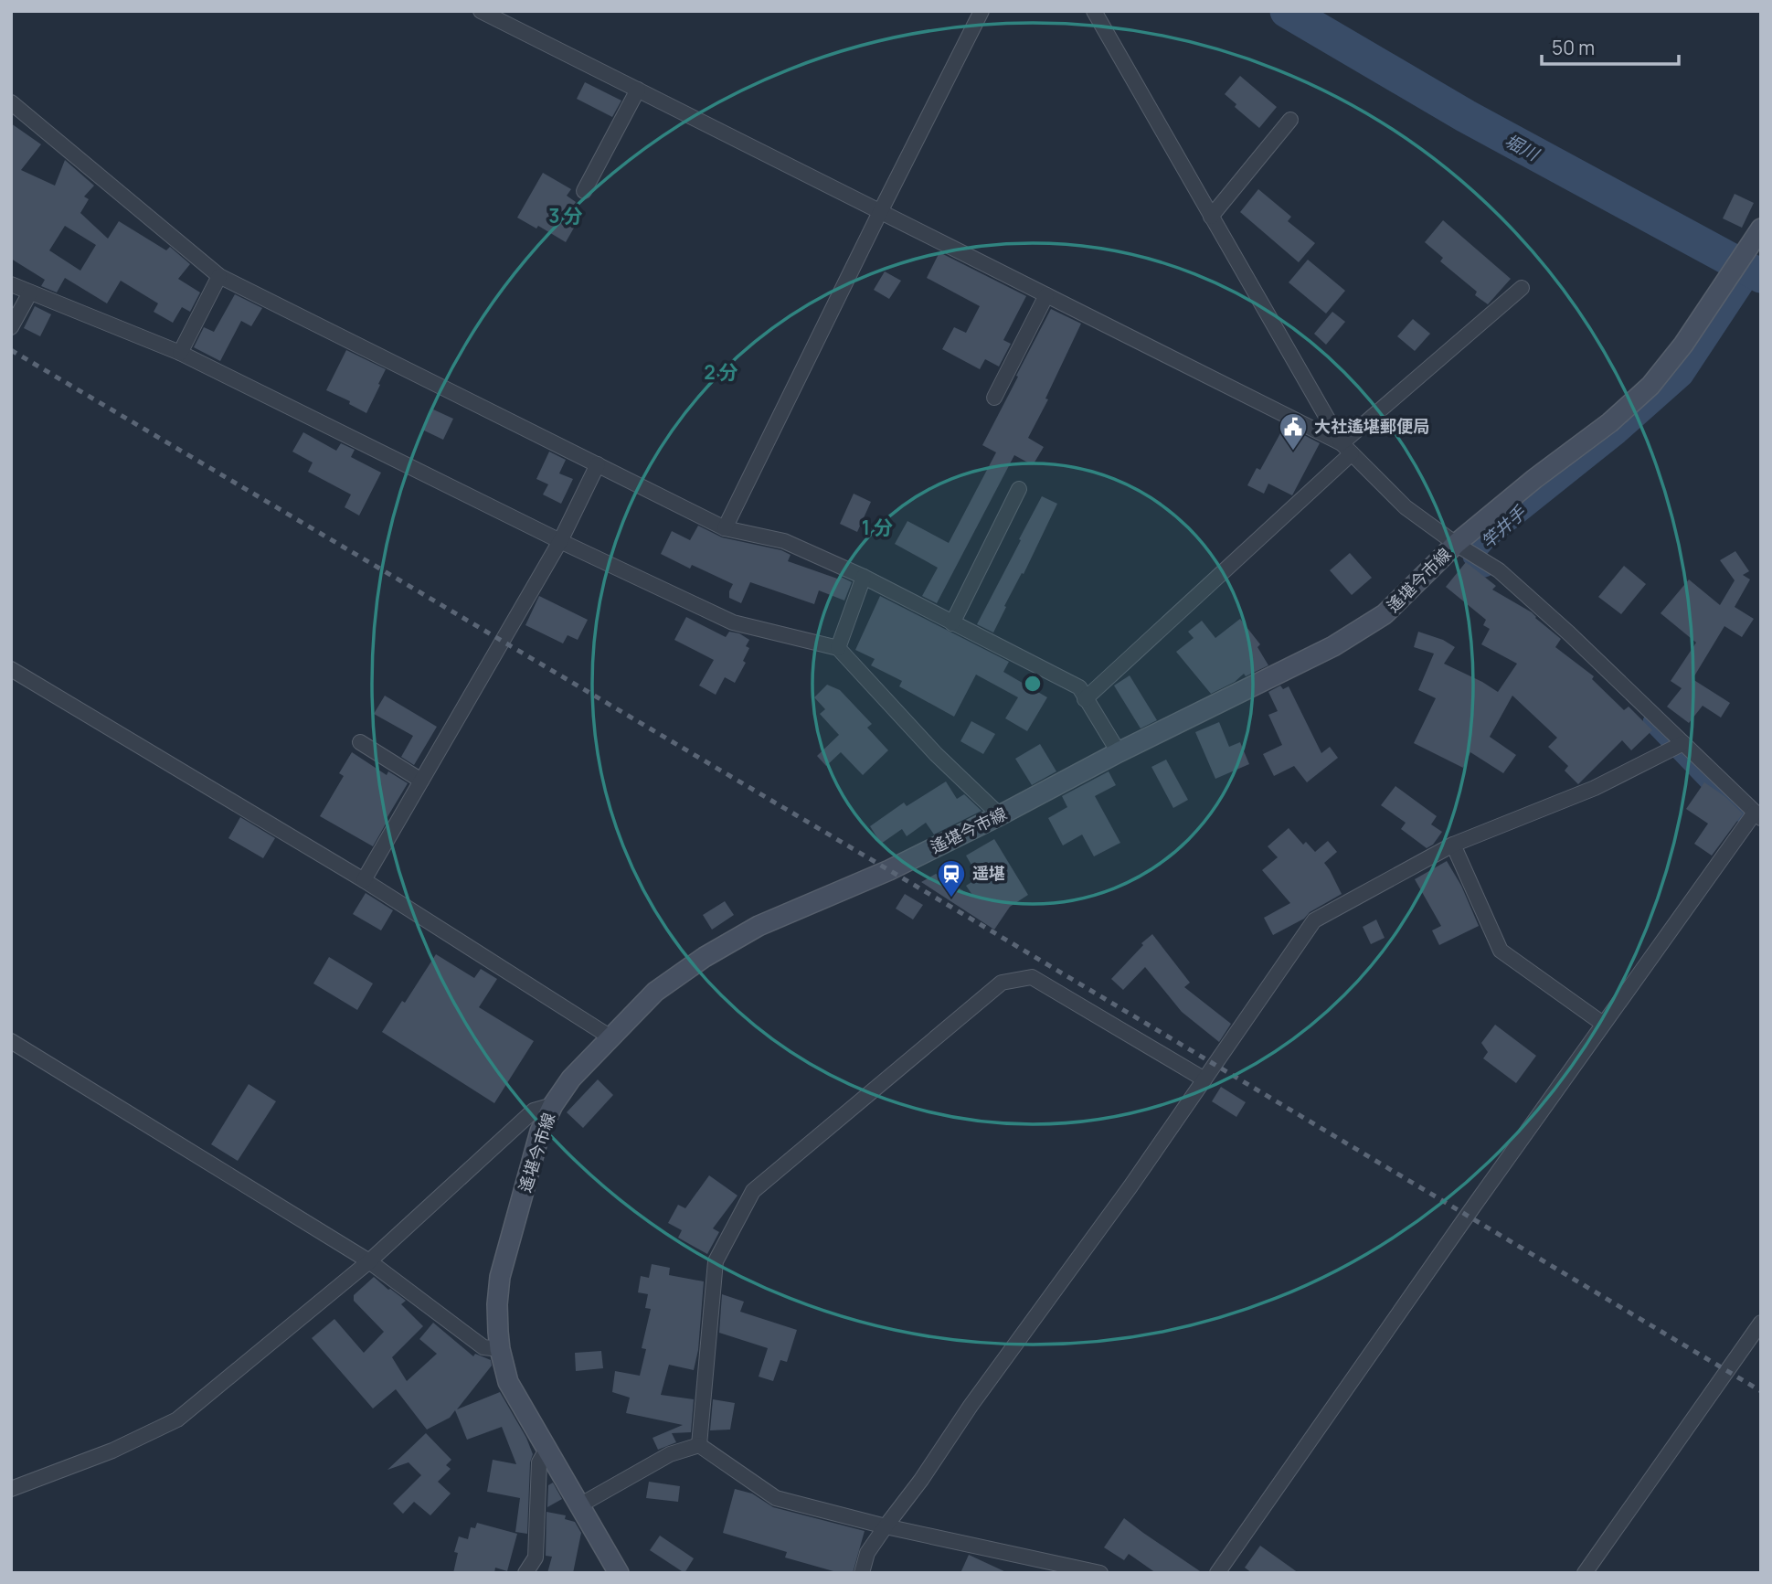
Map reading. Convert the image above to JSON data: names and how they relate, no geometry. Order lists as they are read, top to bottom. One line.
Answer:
{"streets":{"main road":["遙堪今市線"]},"water":["堀川","竿井手"],"places":{"public building":["大社遙堪郵便局"],"station":["遥堪"]},"scale_bar":"50 m","rings":["3 分","2 分","1 分"]}
